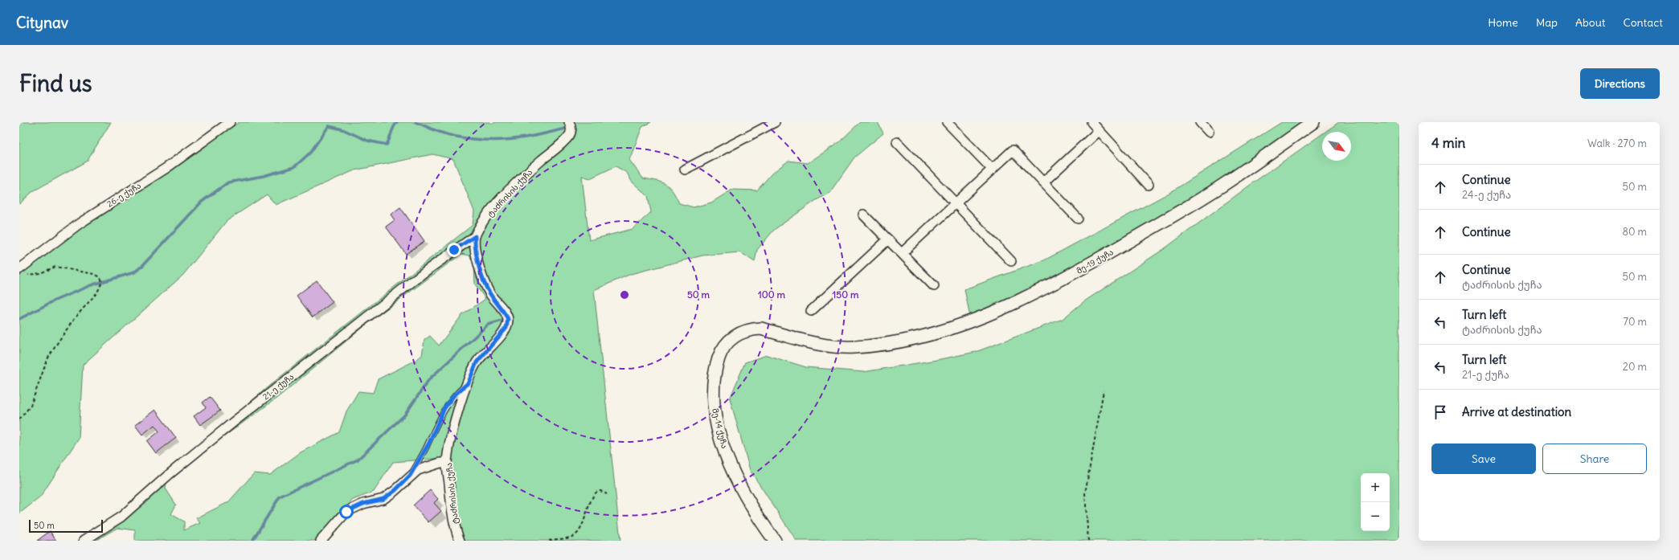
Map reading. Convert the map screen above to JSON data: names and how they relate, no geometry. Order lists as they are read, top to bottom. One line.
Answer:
{"streets":{"street":["ტაძრისის ქუჩა","26-ე ქუჩა","მე-19 ქუჩა","21-ე ქუჩა","მე-14 ქუჩა"]},"crossings":[["ტაძრისის ქუჩა","21-ე ქუჩა"],["მე-19 ქუჩა","მე-14 ქუჩა"]],"scale_bar":"50 m","north":"bottom right","page":{"header":"Citynav","nav":["Home","Map","About","Contact"],"buttons":["Directions",["Save","Share"]],"title":"Find us","heading":["4 min","Walk · 270 m"],"list":[["Continue","24-ე ქუჩა","50 m"],["Continue","80 m"],["Continue","ტაძრისის ქუჩა","50 m"],["Turn left","ტაძრისის ქუჩა","70 m"],["Turn left","21-ე ქუჩა","20 m"],"Arrive at destination"],"map_buttons":["+","−"],"scale":"50 m"},"rings":["50 m","100 m","150 m"]}
